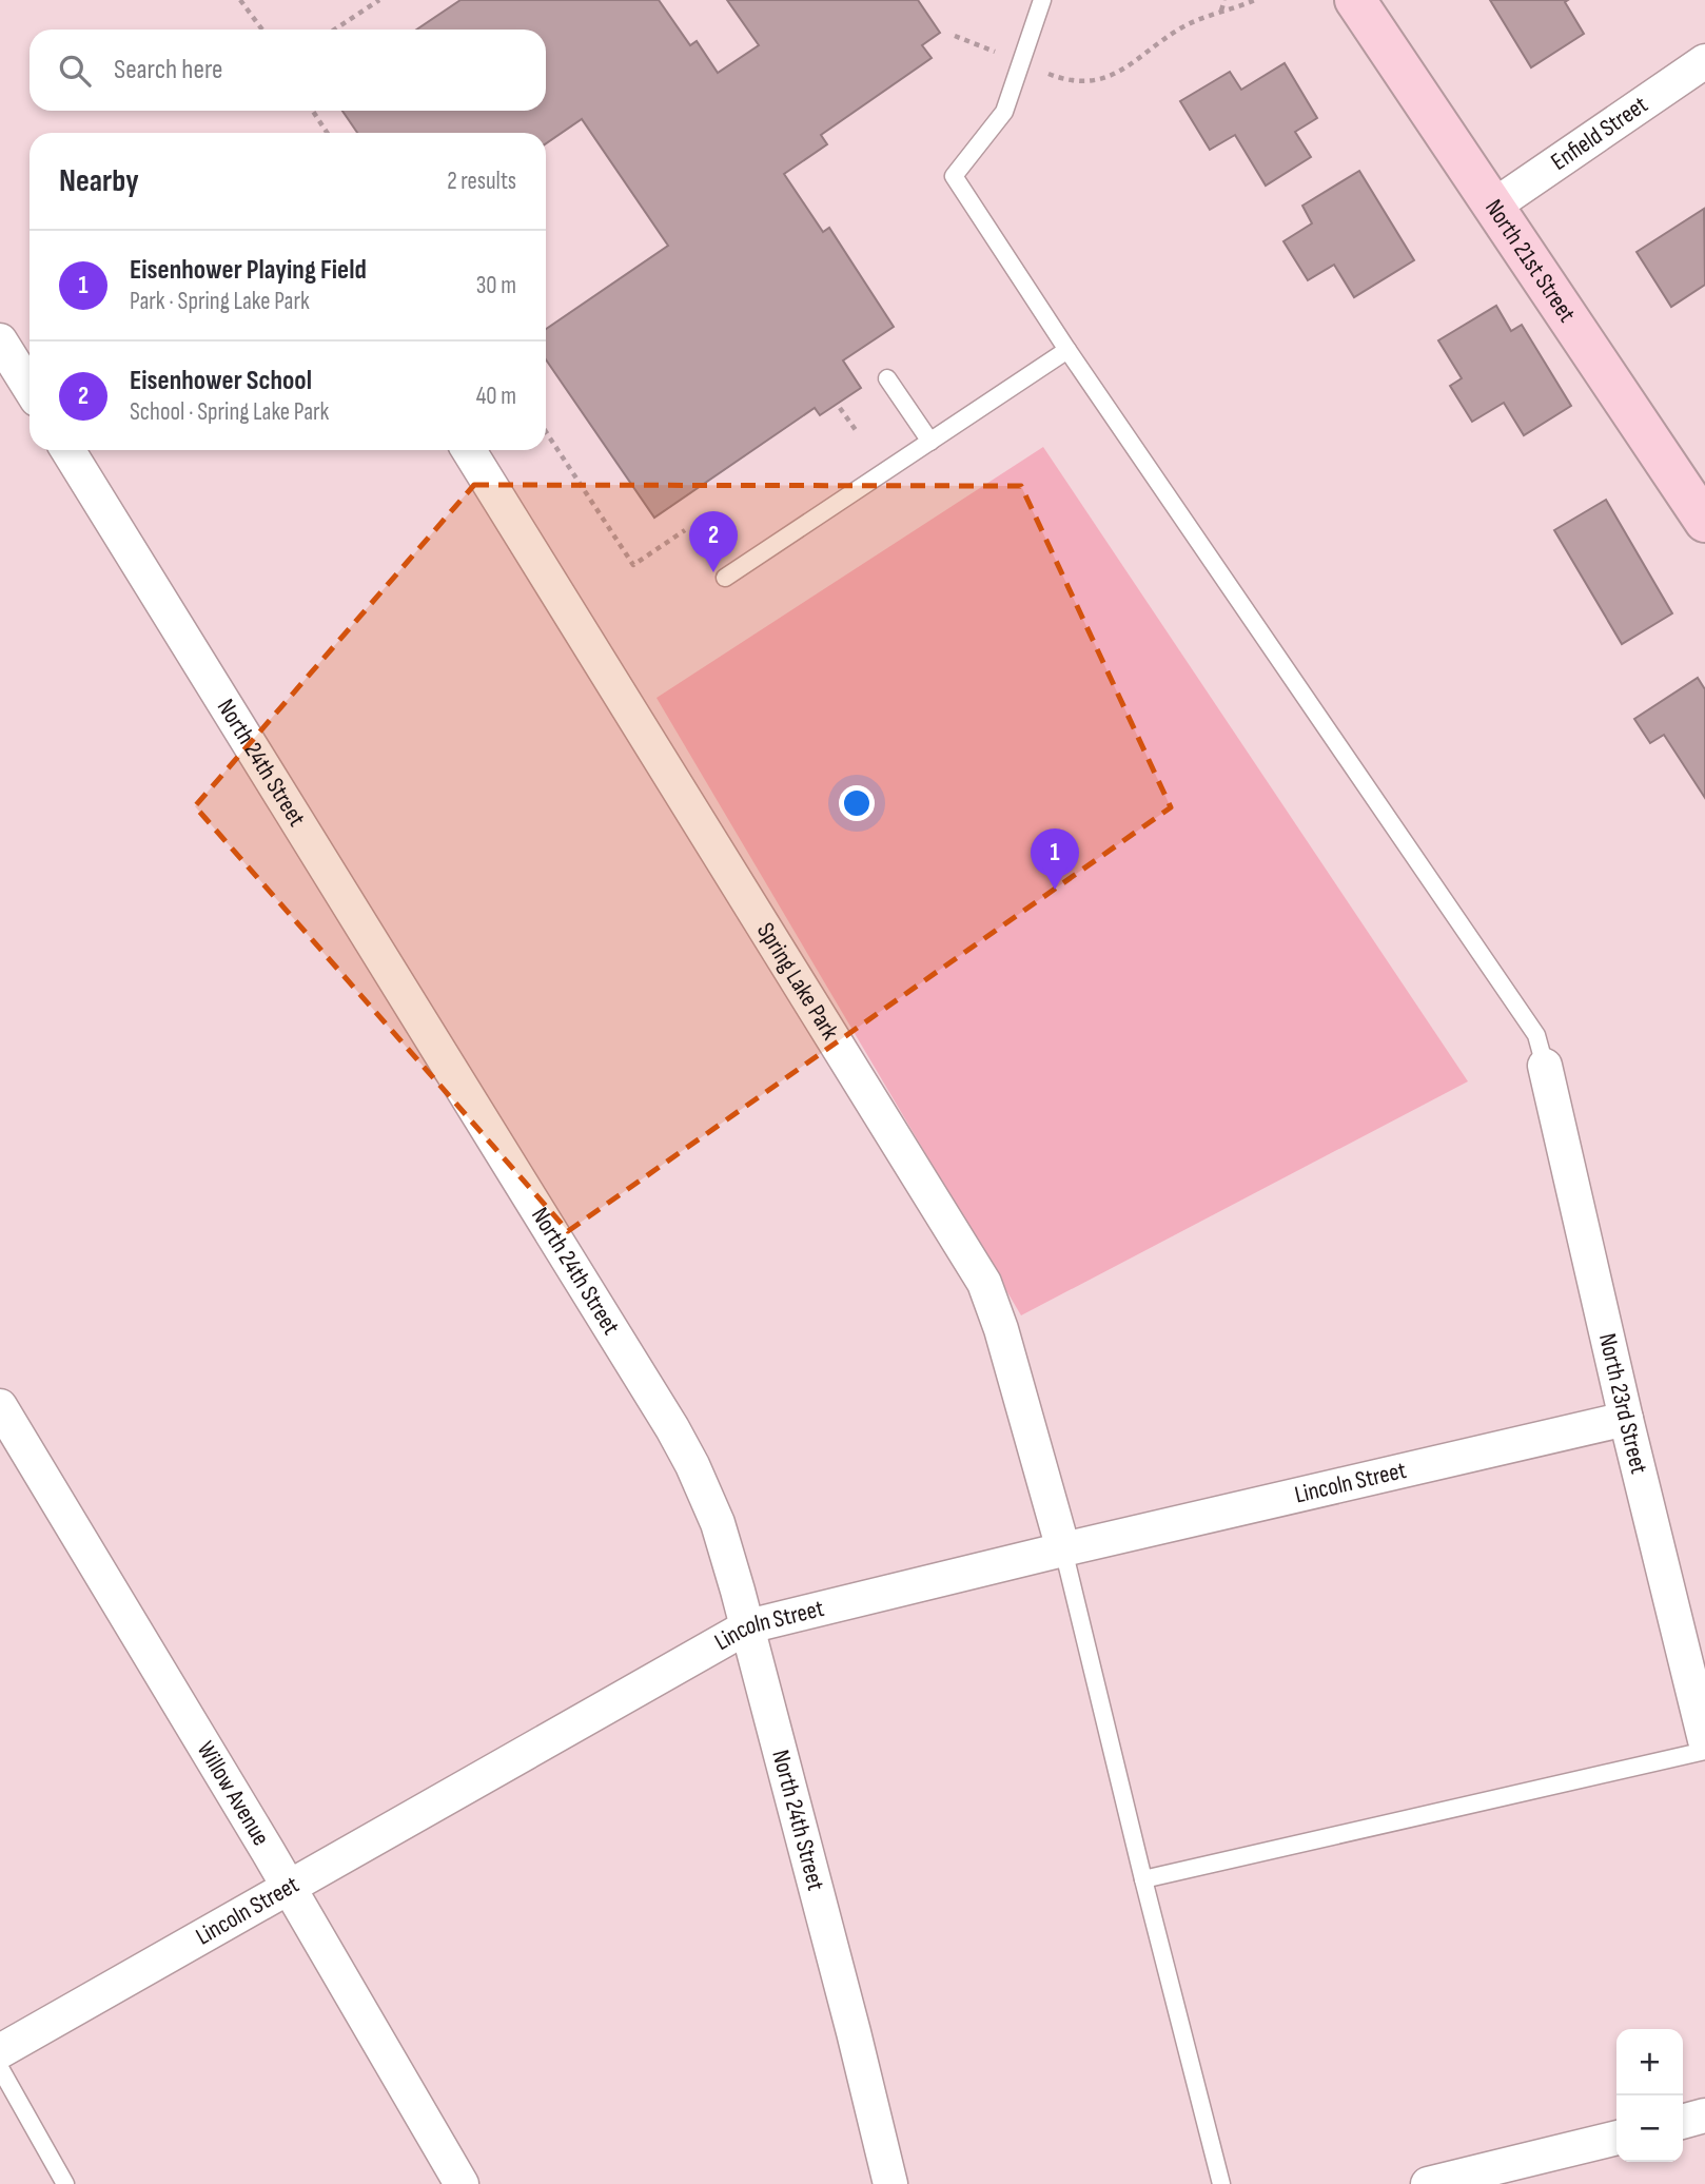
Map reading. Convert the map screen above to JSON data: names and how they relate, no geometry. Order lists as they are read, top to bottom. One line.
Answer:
{"streets":{"main road":["North 21st Street"],"street":["Enfield Street","North 24th Street","Spring Lake Park","North 23rd Street","Lincoln Street","Willow Avenue"]},"crossings":[["Enfield Street","North 21st Street"],["North 24th Street","Lincoln Street"],["Spring Lake Park","Lincoln Street"],["North 23rd Street","Lincoln Street"],["Lincoln Street","Willow Avenue"]],"page":{"search":"Search here","heading":["Nearby","2 results"],"list":[{"mark":"1","name":"Eisenhower Playing Field","note":"Park · Spring Lake Park","value":"30 m"},{"mark":"2","name":"Eisenhower School","note":"School · Spring Lake Park","value":"40 m"}],"pins":["2","1"],"map_buttons":["+","−"]}}
